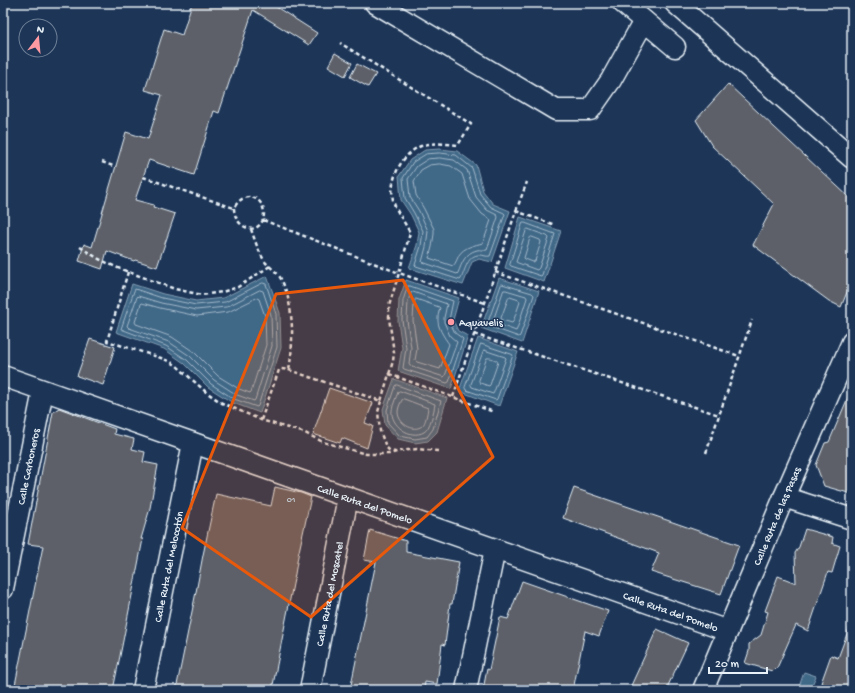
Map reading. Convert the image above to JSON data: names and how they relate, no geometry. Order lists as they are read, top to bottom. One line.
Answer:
{"streets":{"street":["Calle Carboneros","Calle Ruta del Pomelo","Calle Ruta de las Pasas","Calle Ruta del Melocotón","Calle Ruta del Moscatel"]},"crossings":[["Calle Carboneros","Calle Ruta del Pomelo"],["Calle Ruta del Pomelo","Calle Ruta de las Pasas"],["Calle Ruta del Pomelo","Calle Ruta del Melocotón"],["Calle Ruta del Pomelo","Calle Ruta del Moscatel"]],"places":["Aquavelis"],"house_numbers":["01"],"scale_bar":"20 m","north":"top"}
